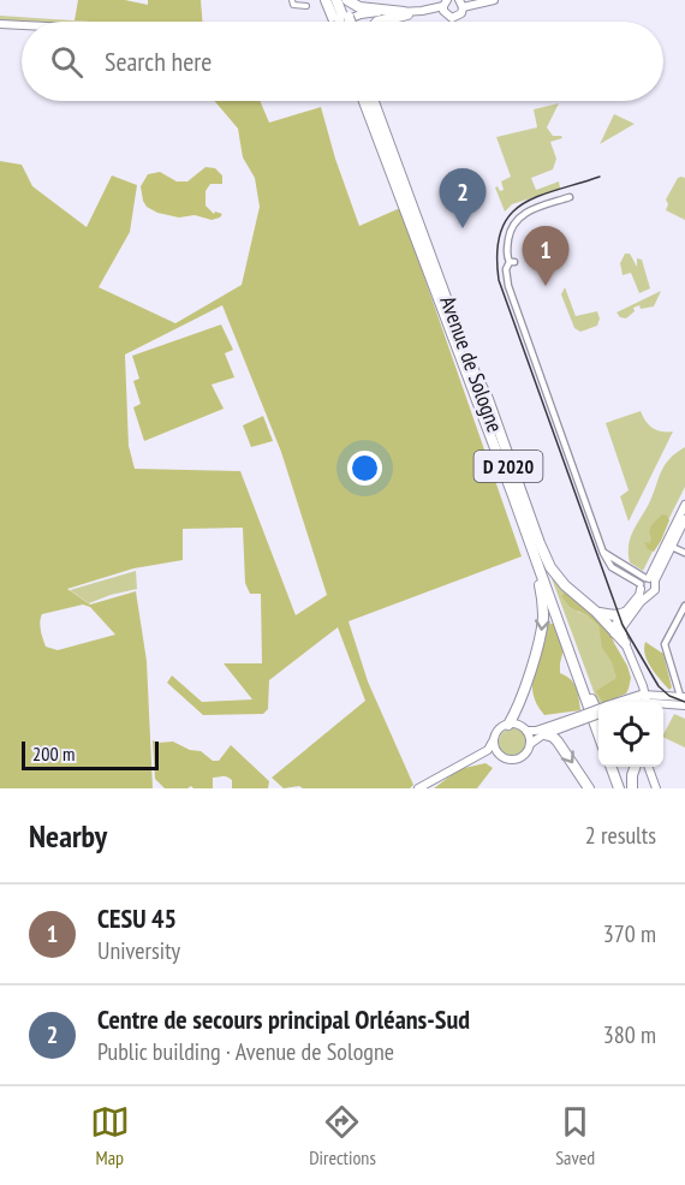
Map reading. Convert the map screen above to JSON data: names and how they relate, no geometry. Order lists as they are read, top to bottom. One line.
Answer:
{"streets":{"main road":["Avenue de Sologne","D 2020"]},"crossings":[["Avenue de Sologne","D 2020"]],"scale_bar":"200 m","page":{"search":"Search here","pins":["2","1"],"scale":"200 m","heading":["Nearby","2 results"],"list":[{"mark":"1","name":"CESU 45","note":"University","value":"370 m"},{"mark":"2","name":"Centre de secours principal Orléans-Sud","note":"Public building · Avenue de Sologne","value":"380 m"}],"nav":["Map","Directions","Saved"]}}
